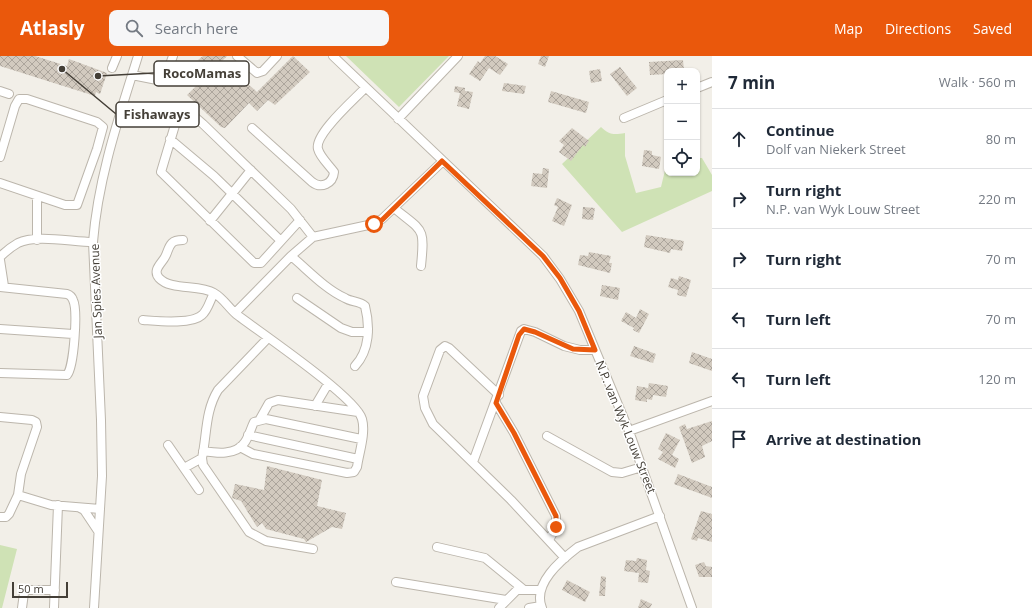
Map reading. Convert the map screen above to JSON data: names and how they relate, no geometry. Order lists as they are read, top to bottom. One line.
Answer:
{"streets":{"street":["Jan Spies Avenue","N.P. van Wyk Louw Street"]},"places":["Fishaways","RocoMamas"],"scale_bar":"50 m","page":{"header":"Atlasly","search":"Search here","nav":["Map","Directions","Saved"],"heading":["7 min","Walk · 560 m"],"map_buttons":["+","−"],"list":[["Continue","Dolf van Niekerk Street","80 m"],["Turn right","N.P. van Wyk Louw Street","220 m"],["Turn right","70 m"],["Turn left","70 m"],["Turn left","120 m"],"Arrive at destination"],"scale":"50 m"}}
